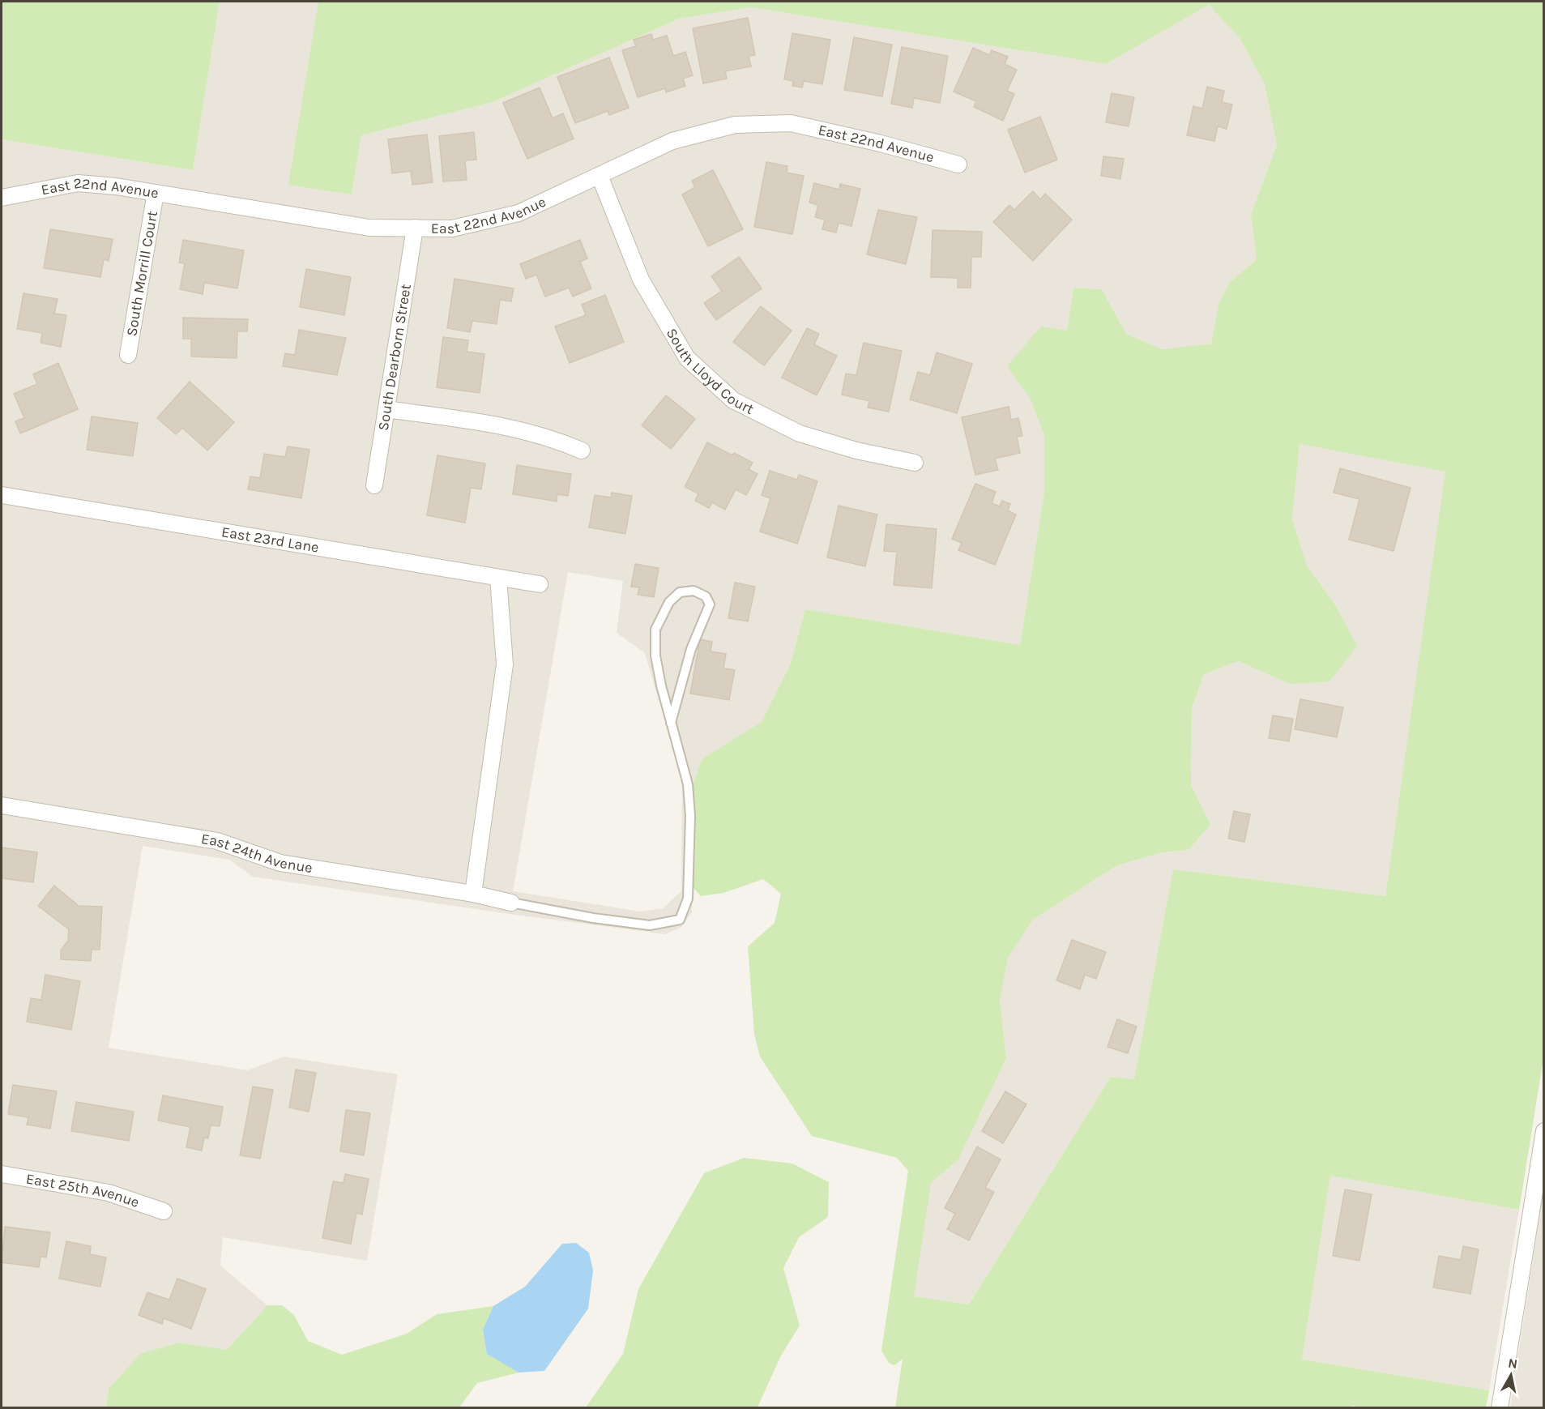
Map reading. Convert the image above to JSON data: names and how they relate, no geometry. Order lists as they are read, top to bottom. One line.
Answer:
{"streets":{"street":["East 22nd Avenue","South Morrill Court","South Dearborn Street","South Lloyd Court","East 23rd Lane","East 24th Avenue","East 25th Avenue"]},"crossings":[["East 22nd Avenue","South Morrill Court"],["East 22nd Avenue","South Dearborn Street"],["East 22nd Avenue","South Lloyd Court"]],"north":"top"}
